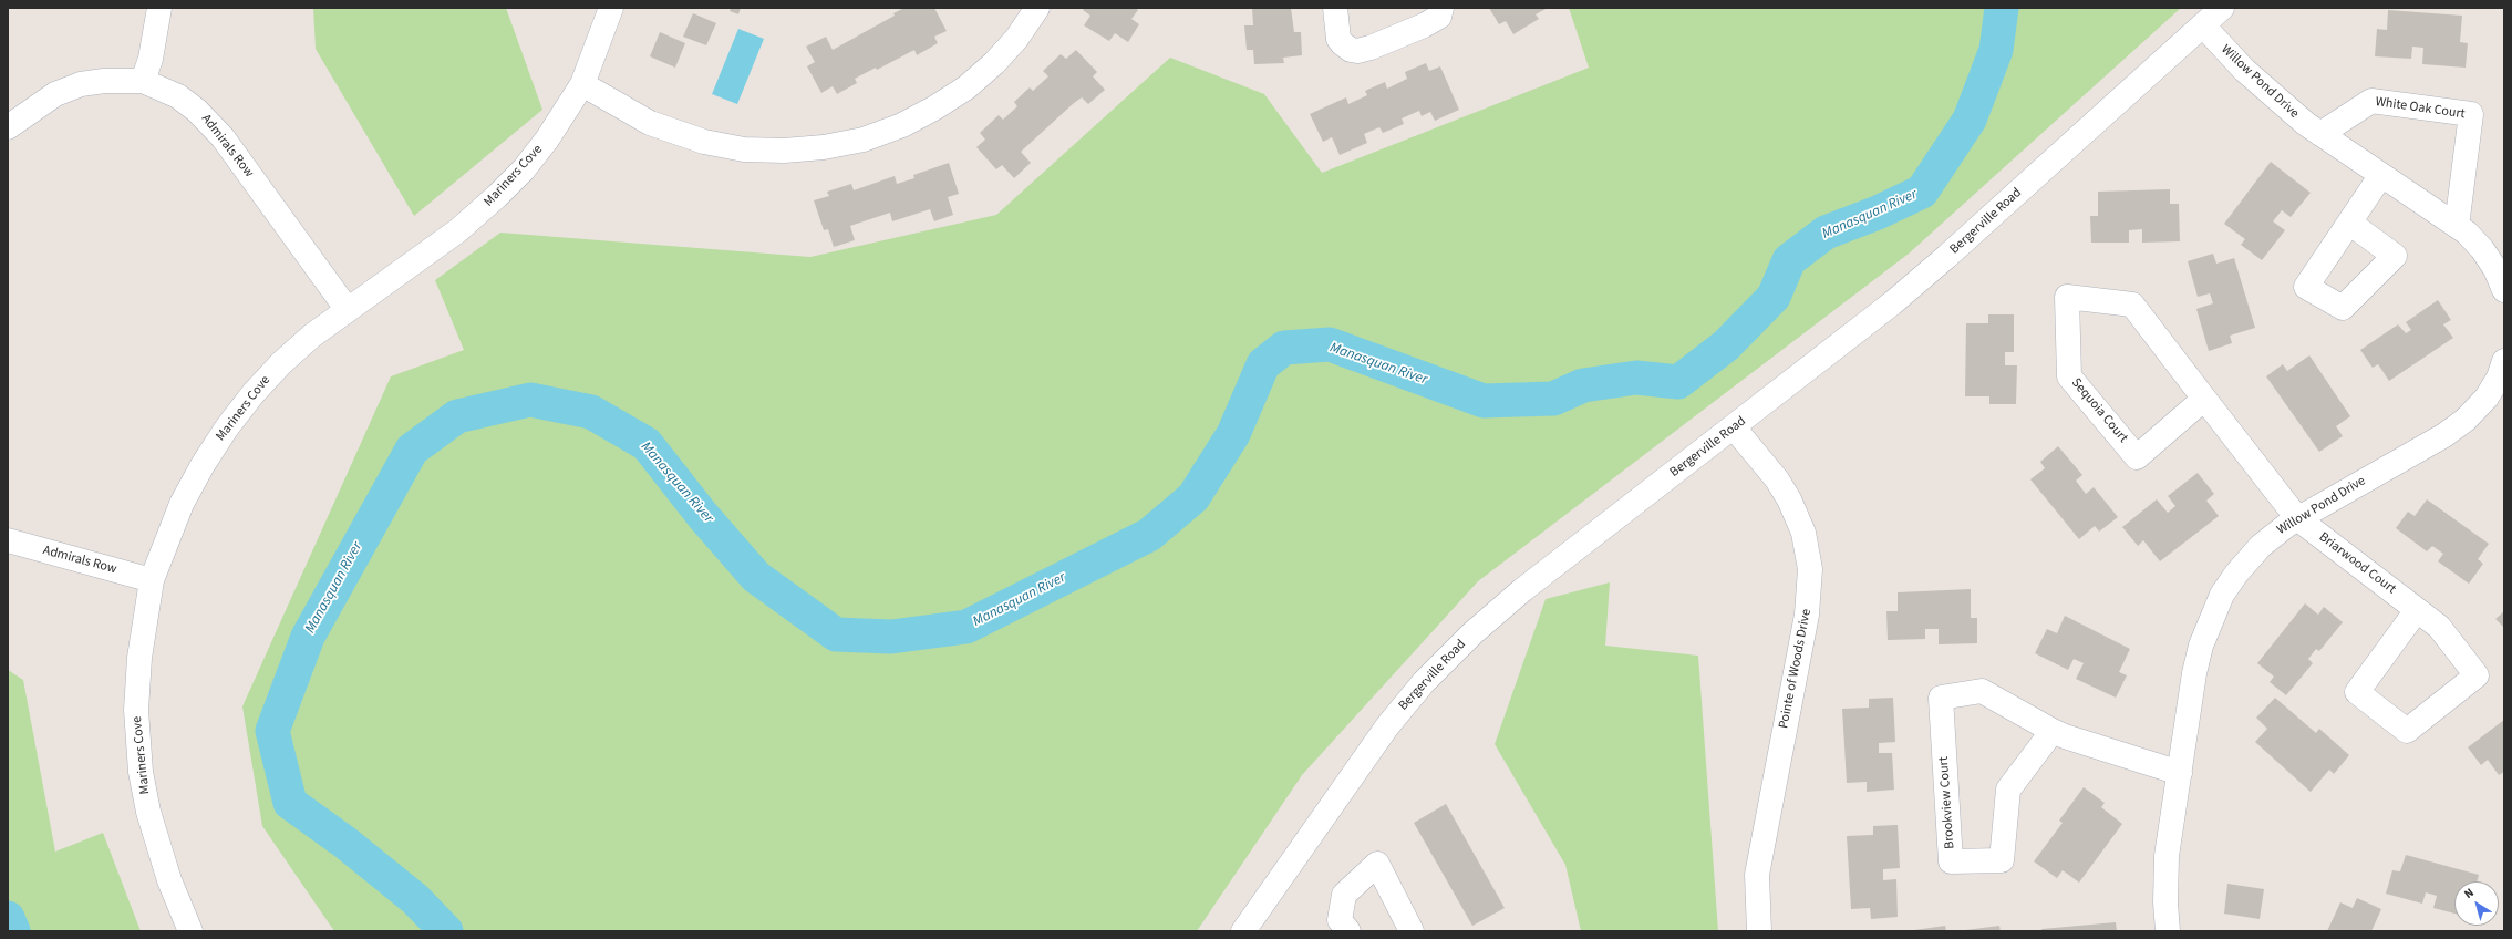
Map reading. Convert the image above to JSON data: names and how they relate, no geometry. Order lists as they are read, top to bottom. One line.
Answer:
{"streets":{"street":["Willow Pond Drive","White Oak Court","Admirals Row","Mariners Cove","Bergerville Road","Sequoia Court","Briarwood Court","Pointe of Woods Drive","Brookview Court"]},"crossings":[["Willow Pond Drive","White Oak Court"],["Willow Pond Drive","Bergerville Road"],["Willow Pond Drive","Sequoia Court"],["Willow Pond Drive","Briarwood Court"],["Willow Pond Drive","Brookview Court"],["Admirals Row","Mariners Cove"],["Bergerville Road","Pointe of Woods Drive"],["Sequoia Court","Briarwood Court"]],"water":["Manasquan River"],"north":"top left"}
